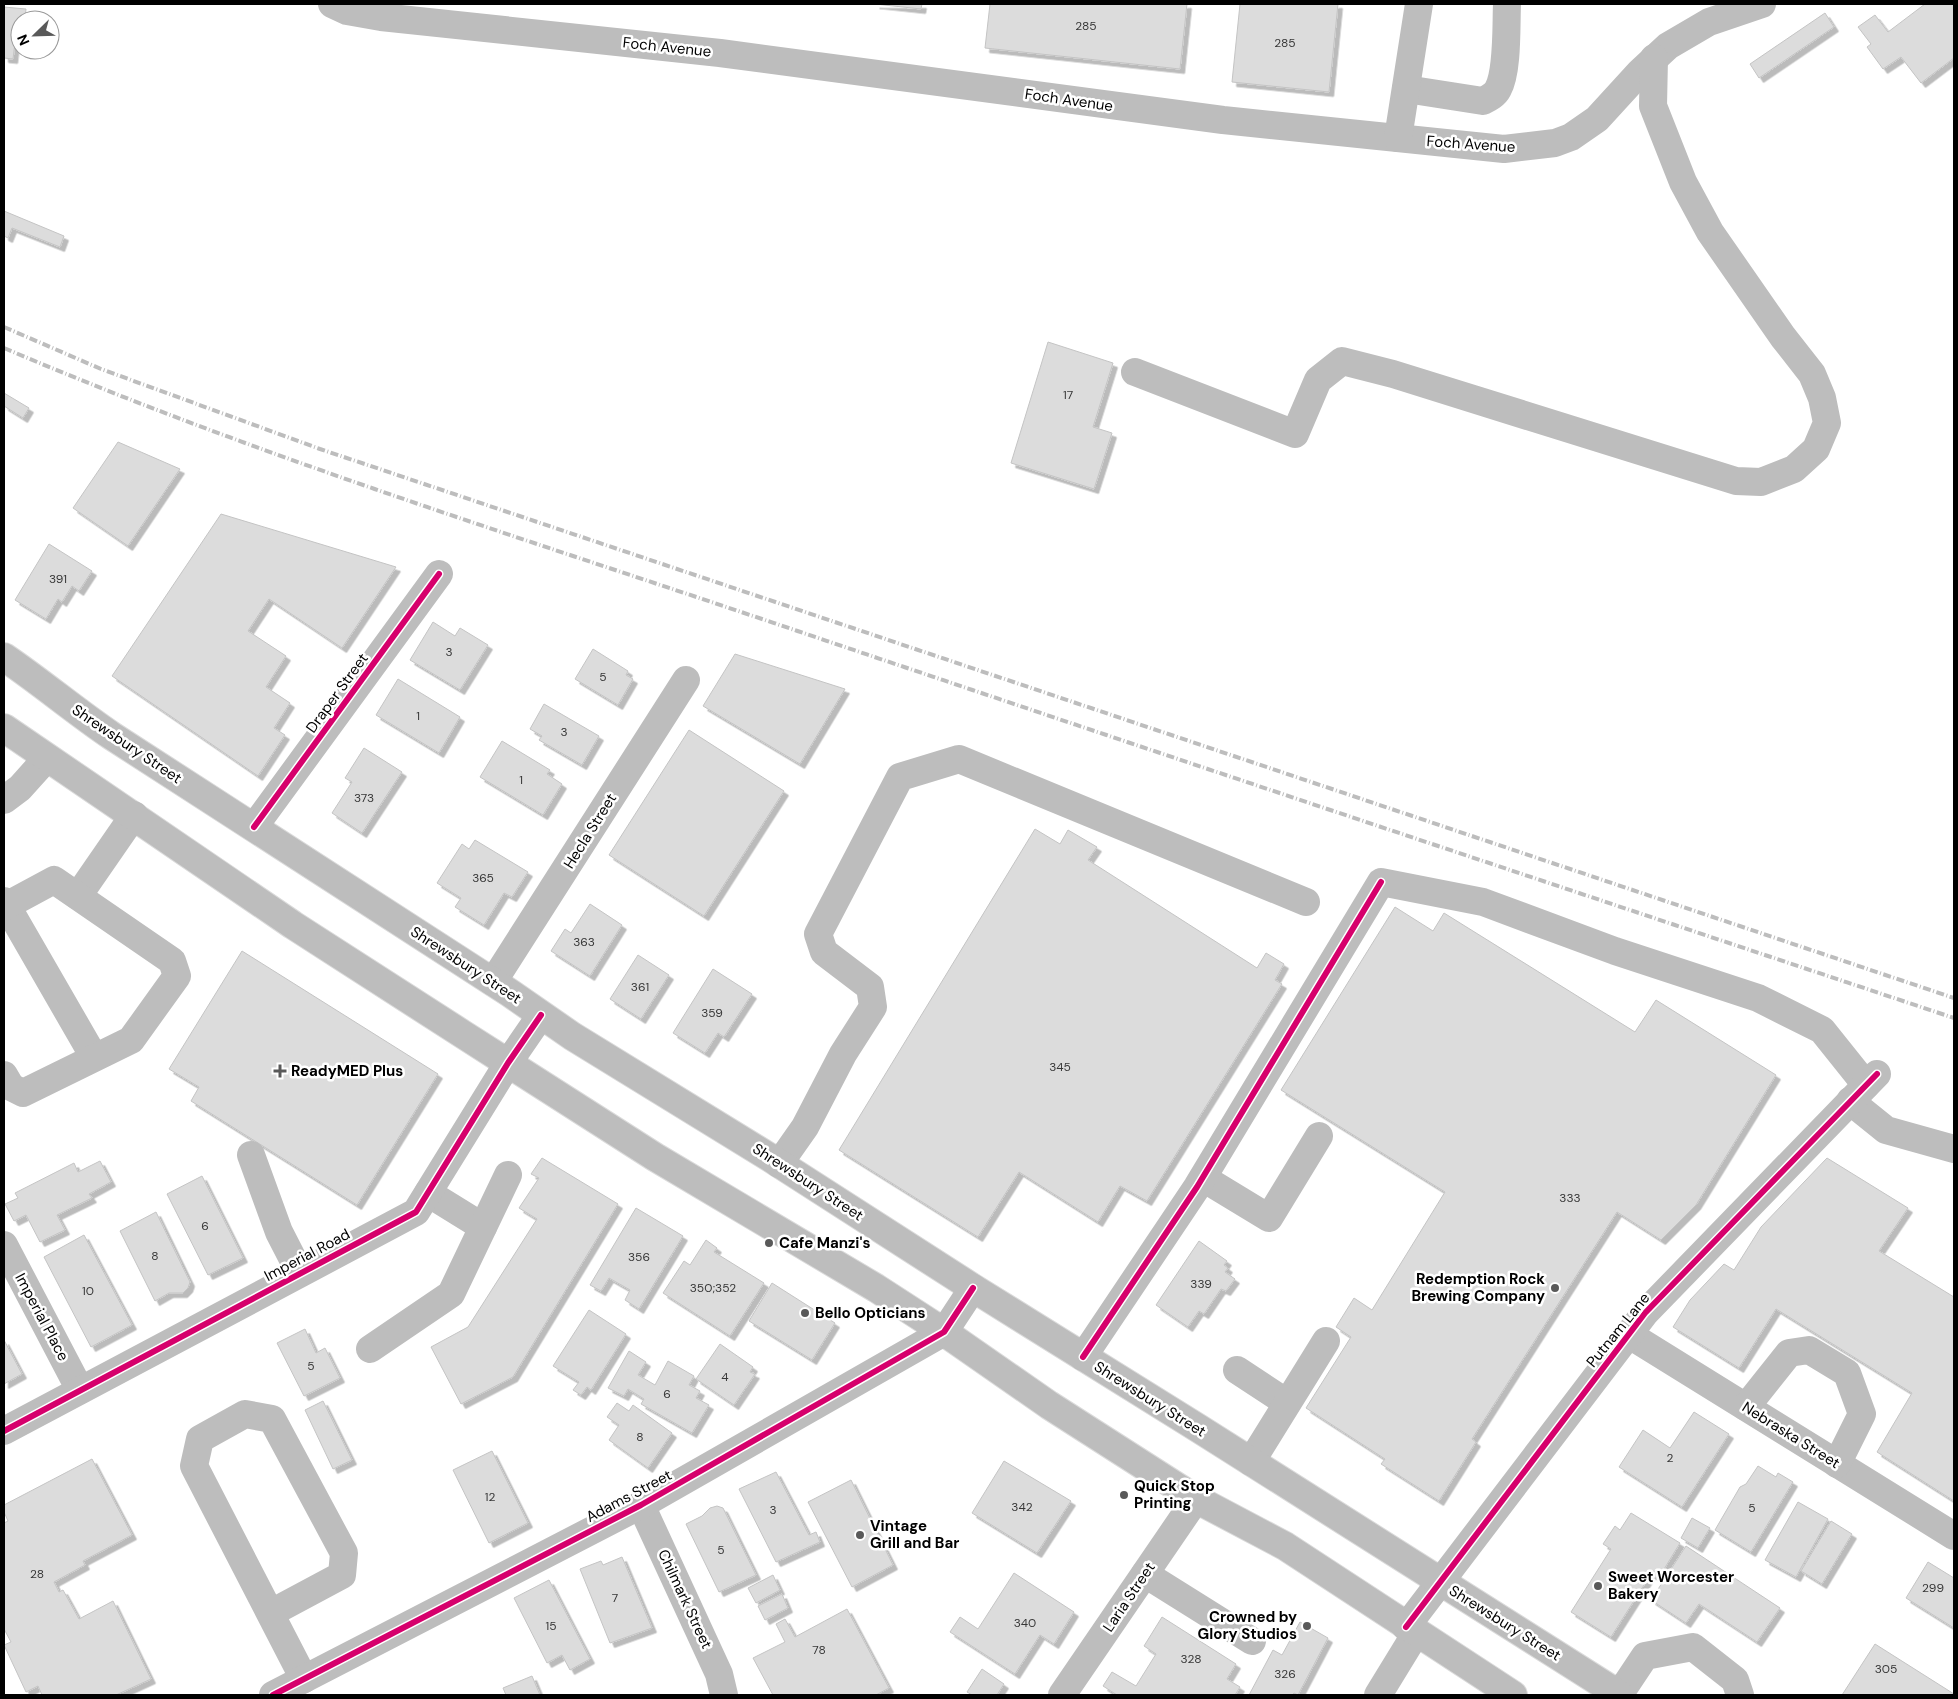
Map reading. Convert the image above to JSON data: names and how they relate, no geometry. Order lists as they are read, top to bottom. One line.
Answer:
{"streets":{"street":["Foch Avenue","Draper Street","Shrewsbury Street","Hecla Street","Imperial Road","Imperial Place","Putnam Lane","Nebraska Street","Adams Street","Laria Street","Chilmark Street"]},"crossings":[["Draper Street","Shrewsbury Street"],["Shrewsbury Street","Hecla Street"],["Shrewsbury Street","Imperial Road"],["Shrewsbury Street","Putnam Lane"],["Shrewsbury Street","Adams Street"],["Imperial Road","Imperial Place"],["Putnam Lane","Nebraska Street"],["Adams Street","Chilmark Street"]],"places":{"health":["ReadyMED Plus"],"other":["Cafe Manzi's","Redemption Rock Brewing Company","Bello Opticians","Quick Stop Printing","Vintage Grill and Bar","Sweet Worcester Bakery","Crowned by Glory Studios"]},"house_numbers":["285","285","17","391","3","5","1","3","1","373","365","363","361","359","345","333","6","8","356","339","350;352","10","5","4","6","8","2","12","342","5","3","5","28","299","7","340","15","78","328","305","326"],"north":"bottom left"}
